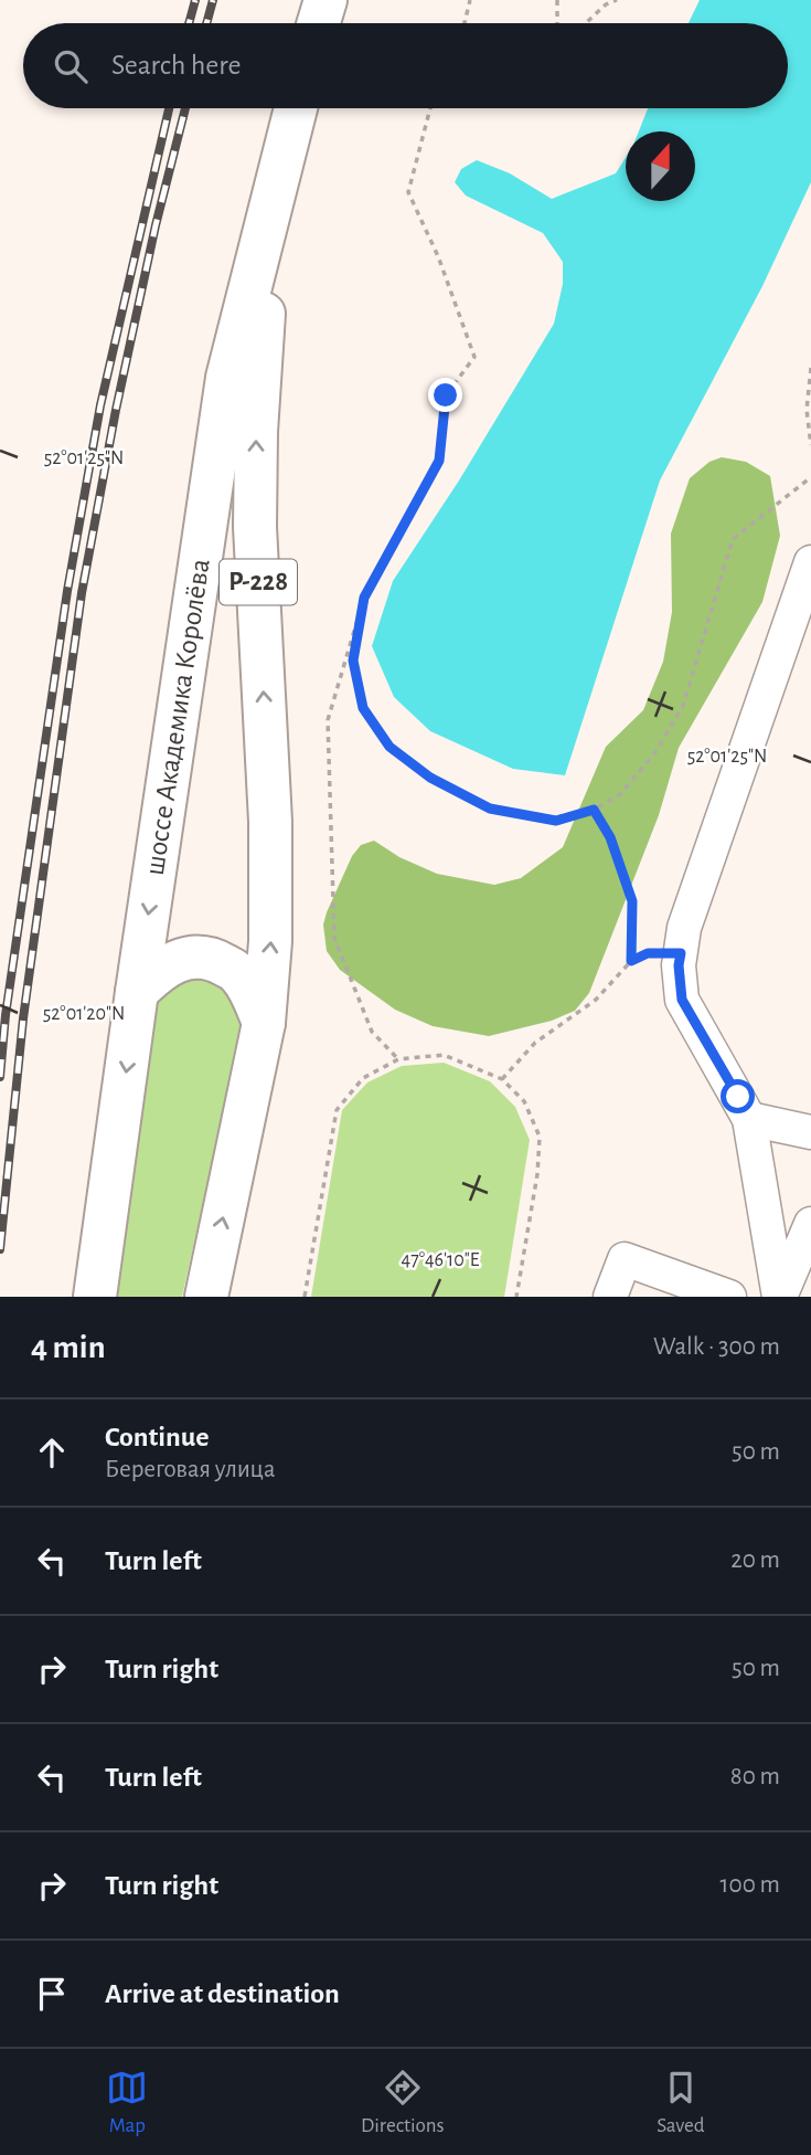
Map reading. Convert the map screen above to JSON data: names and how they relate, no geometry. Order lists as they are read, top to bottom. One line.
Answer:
{"streets":{"highway":["Р-228","шоссе Академика Королёва"]},"north":"top","page":{"search":"Search here","heading":["4 min","Walk · 300 m"],"list":[["Continue","Береговая улица","50 m"],["Turn left","20 m"],["Turn right","50 m"],["Turn left","80 m"],["Turn right","100 m"],"Arrive at destination"],"nav":["Map","Directions","Saved"]},"coordinates":["52°01'25\"N","52°01'20\"N","47°46'10\"E"]}
